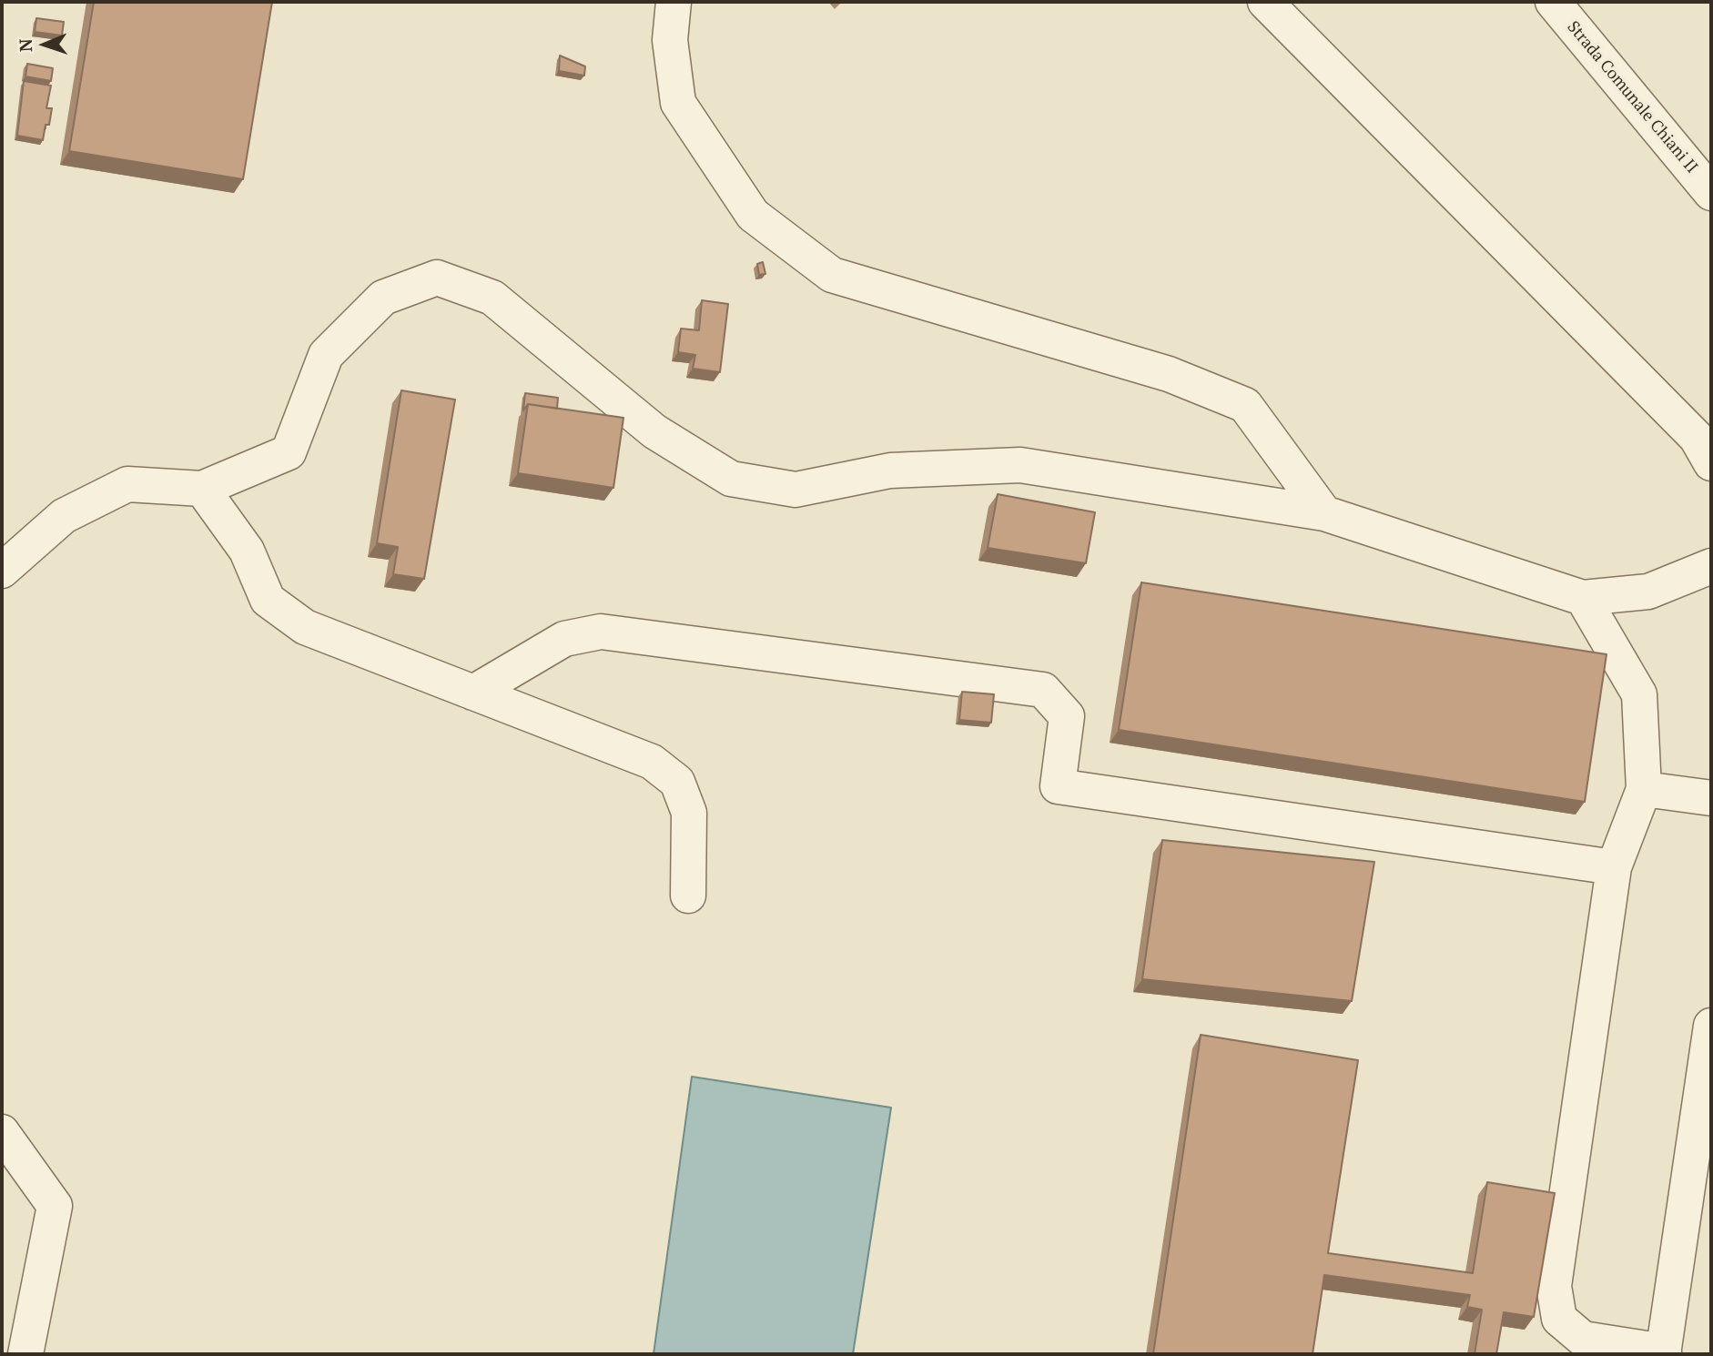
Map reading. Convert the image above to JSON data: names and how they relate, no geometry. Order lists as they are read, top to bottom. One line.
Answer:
{"streets":{"street":["Strada Comunale Chiani II"]},"north":"left"}
